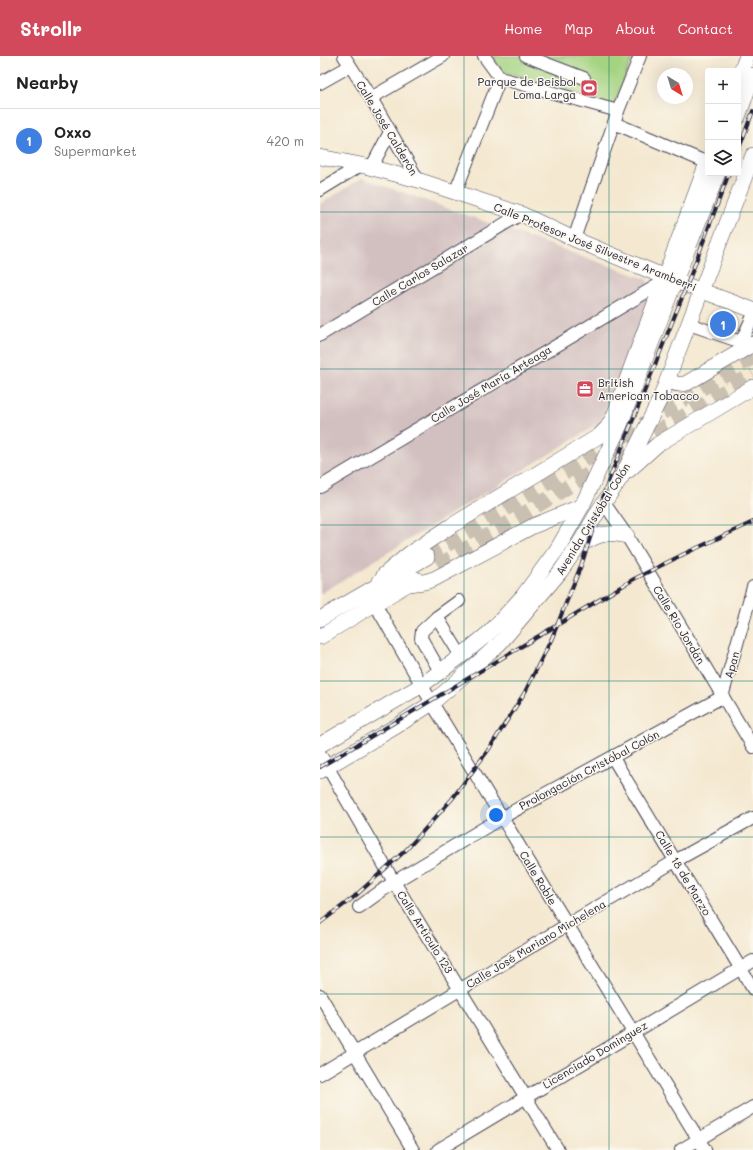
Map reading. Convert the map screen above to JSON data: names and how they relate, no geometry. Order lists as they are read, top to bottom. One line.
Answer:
{"streets":{"main road":["Calle Profesor José Silvestre Aramberri","Avenida Cristóbal Colón"],"street":["Calle José Calderón","Calle Carlos Salazar","Calle José María Arteaga","Calle Río Jordán","Apan","Prolongación Cristóbal Colón","Calle 18 de Marzo","Calle Roble","Calle Artículo 123","Calle José Mariano Michelena","Licenciado Dominguez"]},"crossings":[["Calle José Calderón","Calle Profesor José Silvestre Aramberri"],["Calle Profesor José Silvestre Aramberri","Calle Carlos Salazar"],["Calle Profesor José Silvestre Aramberri","Calle José María Arteaga"],["Calle Profesor José Silvestre Aramberri","Avenida Cristóbal Colón"],["Calle José María Arteaga","Avenida Cristóbal Colón"],["Avenida Cristóbal Colón","Calle Río Jordán"],["Avenida Cristóbal Colón","Calle Roble"],["Avenida Cristóbal Colón","Calle Artículo 123"],["Calle Río Jordán","Apan"],["Calle Río Jordán","Prolongación Cristóbal Colón"],["Apan","Prolongación Cristóbal Colón"],["Prolongación Cristóbal Colón","Calle 18 de Marzo"],["Prolongación Cristóbal Colón","Calle Roble"],["Prolongación Cristóbal Colón","Calle Artículo 123"],["Calle 18 de Marzo","Calle José Mariano Michelena"],["Calle 18 de Marzo","Licenciado Dominguez"],["Calle Roble","Calle José Mariano Michelena"],["Calle Roble","Licenciado Dominguez"],["Calle Artículo 123","Calle José Mariano Michelena"],["Calle Artículo 123","Licenciado Dominguez"]],"places":{"sports":["Parque de Beisbol Loma Larga"],"office":["British American Tobacco"]},"north":"bottom right","page":{"header":"Strollr","nav":["Home","Map","About","Contact"],"heading":"Nearby","map_buttons":["+","−"],"list":[{"mark":"1","name":"Oxxo","note":"Supermarket","value":"420 m"}],"pins":"1"}}
